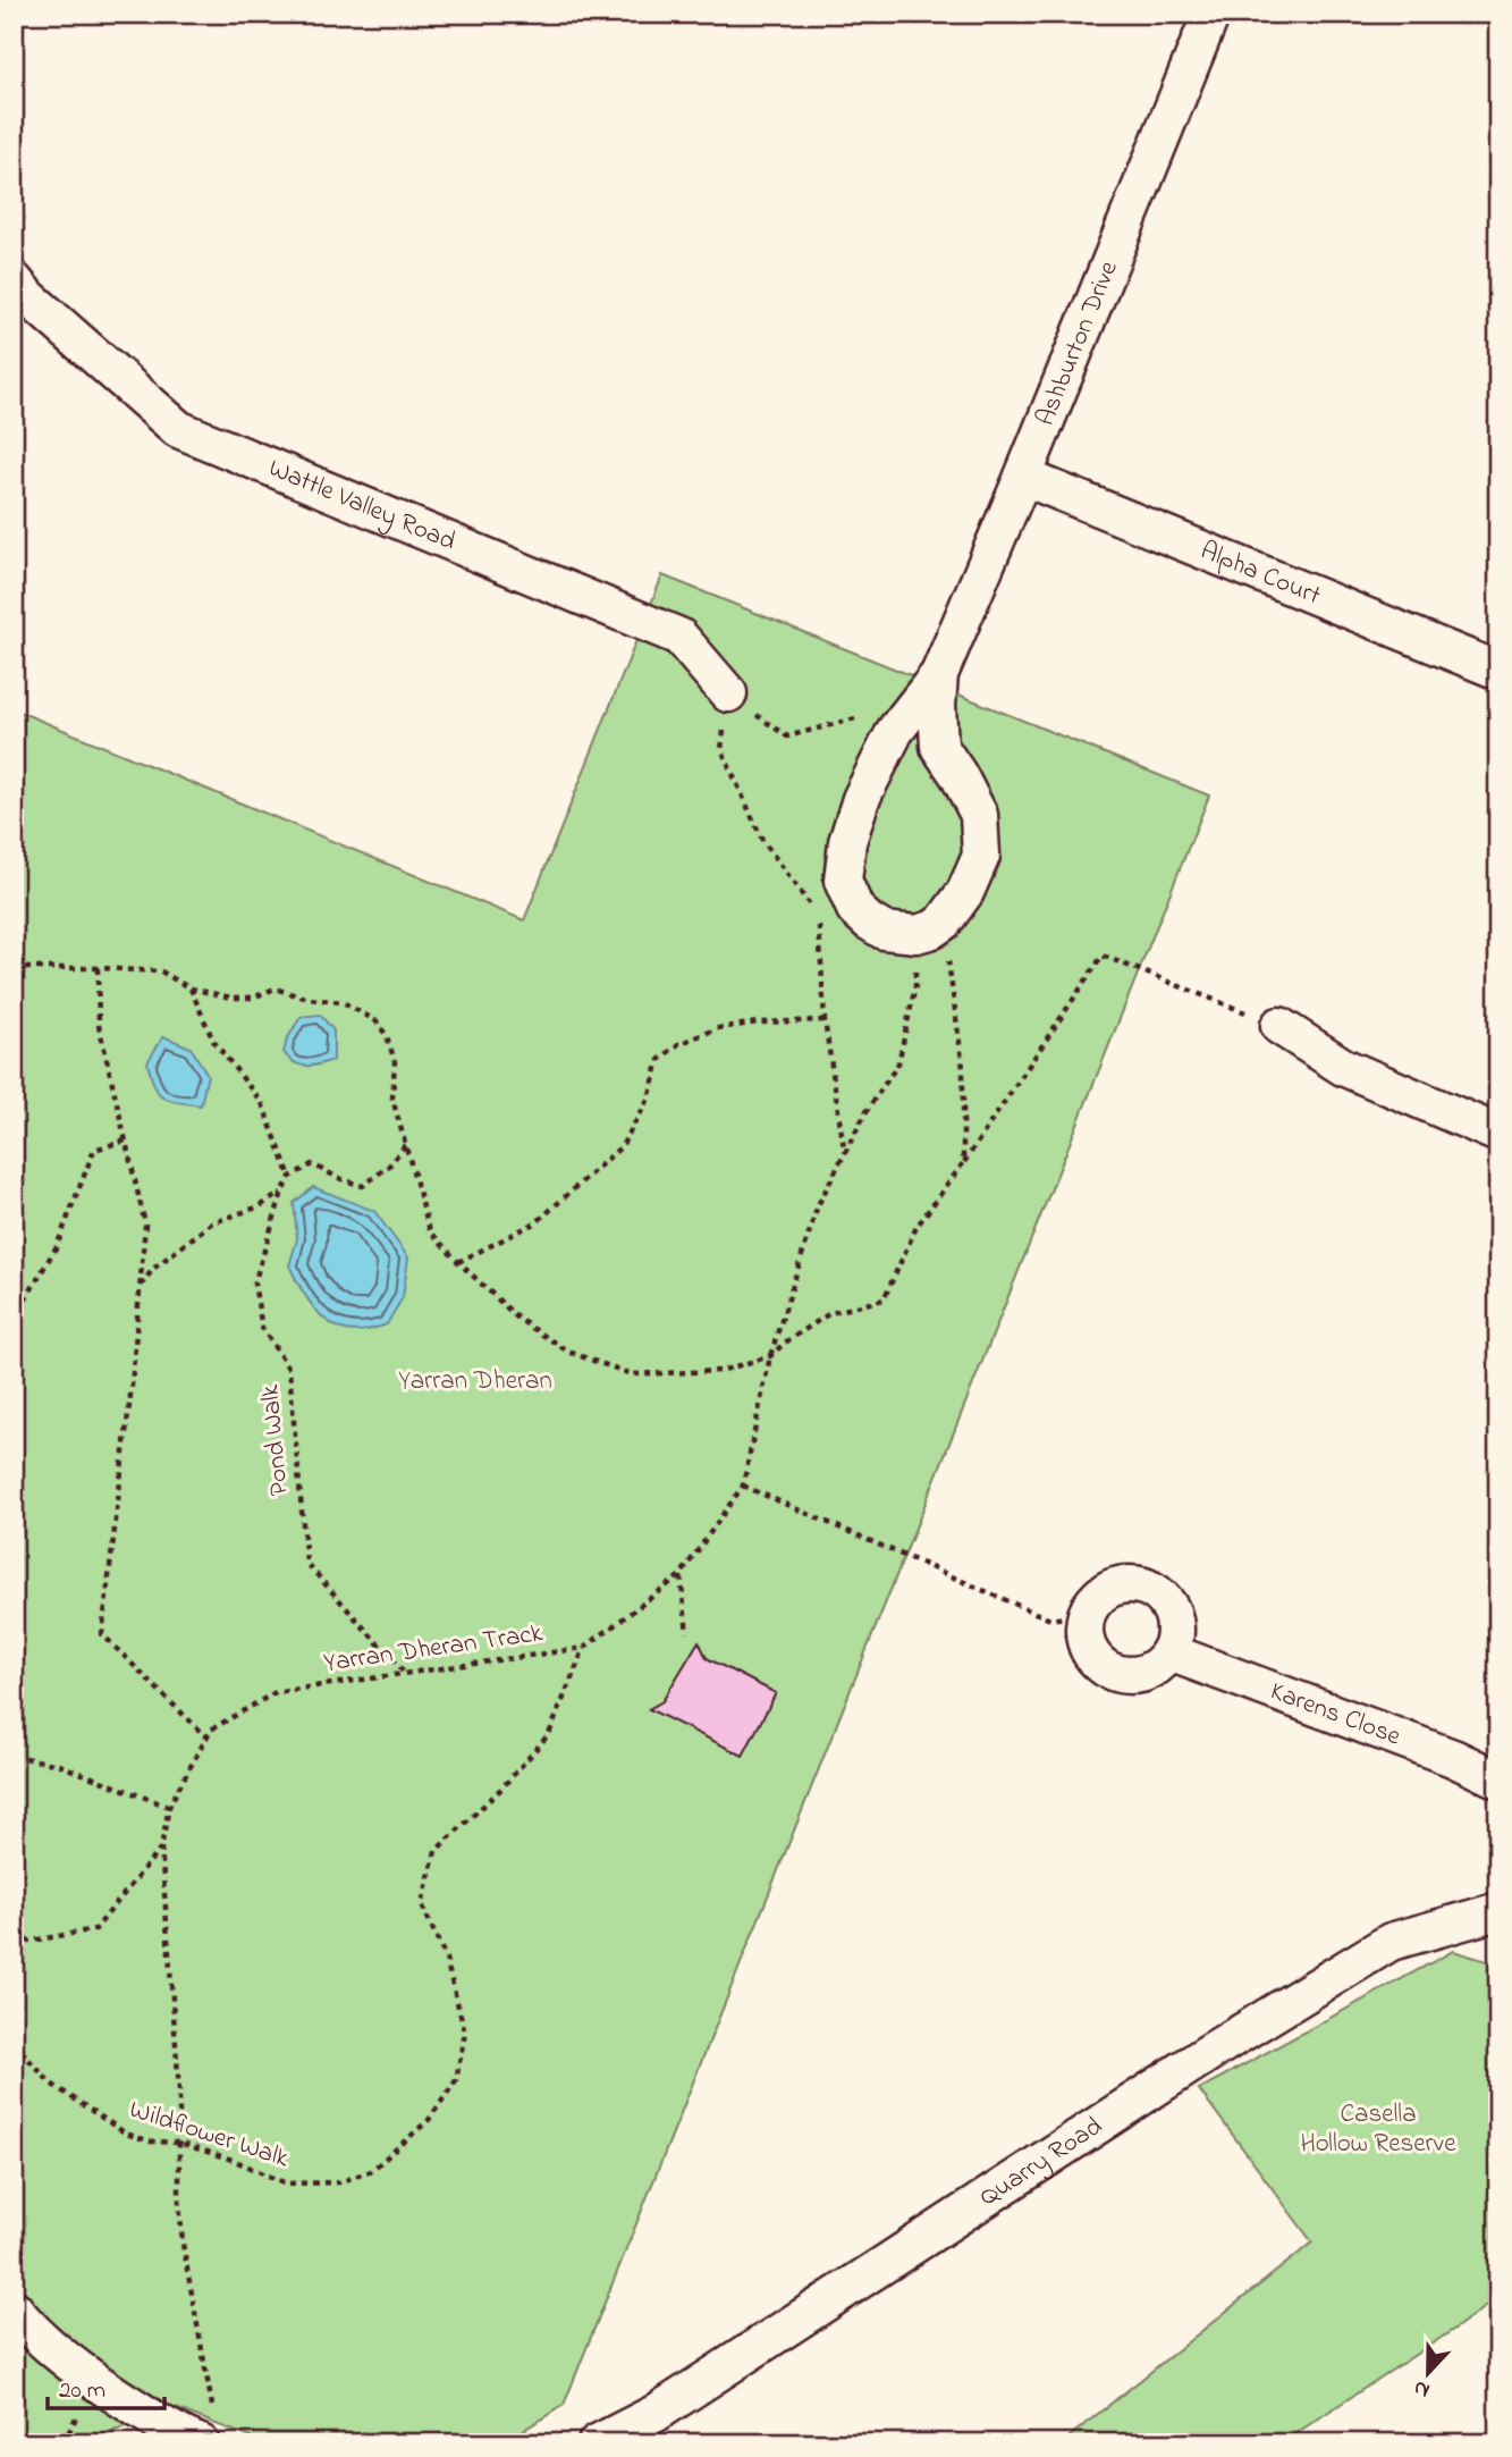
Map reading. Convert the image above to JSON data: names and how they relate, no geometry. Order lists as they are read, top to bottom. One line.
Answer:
{"streets":{"street":["Ashburton Drive","Wattle Valley Road","Alpha Court","Karens Close","Quarry Road"],"path":["Pond Walk","Yarran Dheran Track","Wildflower Walk"]},"crossings":[["Ashburton Drive","Alpha Court"],["Ashburton Drive","Yarran Dheran Track"],["Pond Walk","Yarran Dheran Track"],["Yarran Dheran Track","Wildflower Walk"]],"parks":["Yarran Dheran","Casella Hollow Reserve"],"scale_bar":"20 m","north":"bottom"}
